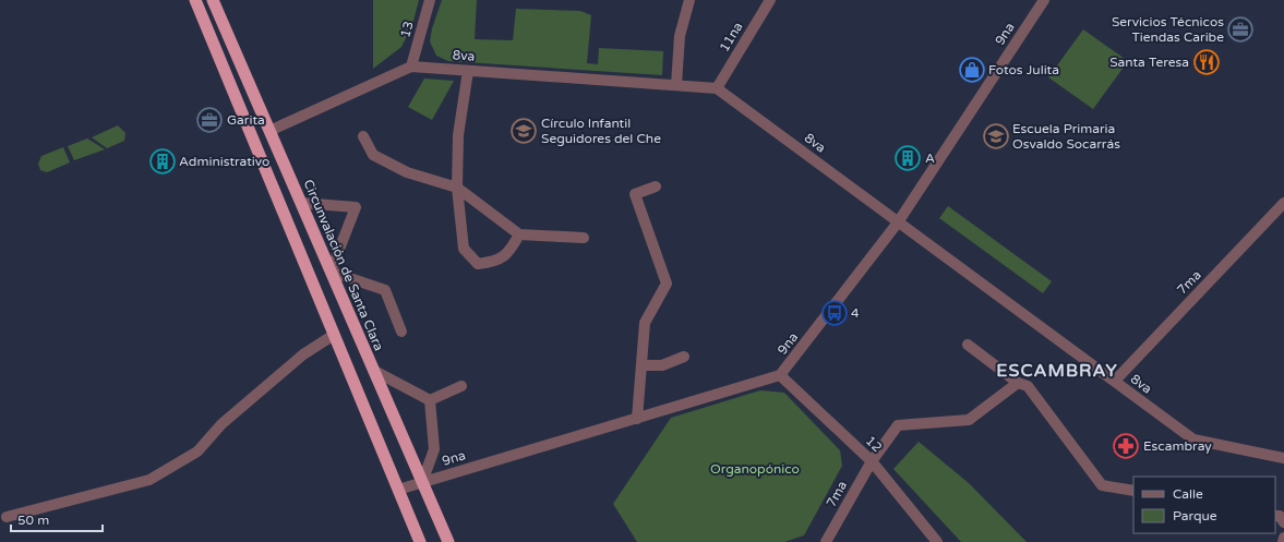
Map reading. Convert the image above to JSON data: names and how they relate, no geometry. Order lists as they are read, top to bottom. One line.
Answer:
{"streets":{"highway":["Circunvalación de Santa Clara"],"street":["13","9na","11na","8va","7ma","12"]},"crossings":[["13","8va"],["9na","8va"],["9na","Circunvalación de Santa Clara"],["9na","12"],["11na","8va"],["8va","Circunvalación de Santa Clara"],["8va","7ma"],["7ma","12"]],"districts":["ESCAMBRAY"],"parks":["Organopónico"],"places":{"office":["Servicios Técnicos Tiendas Caribe","Garita"],"restaurant":["Santa Teresa"],"shop":["Fotos Julita"],"school or university":["Círculo Infantil Seguidores del Che","Escuela Primaria Osvaldo Socarrás"],"building":["A","Administrativo"],"bus stop":["4"],"pharmacy":["Escambray"]},"legend":["Calle","Parque"],"scale_bar":"50 m"}
